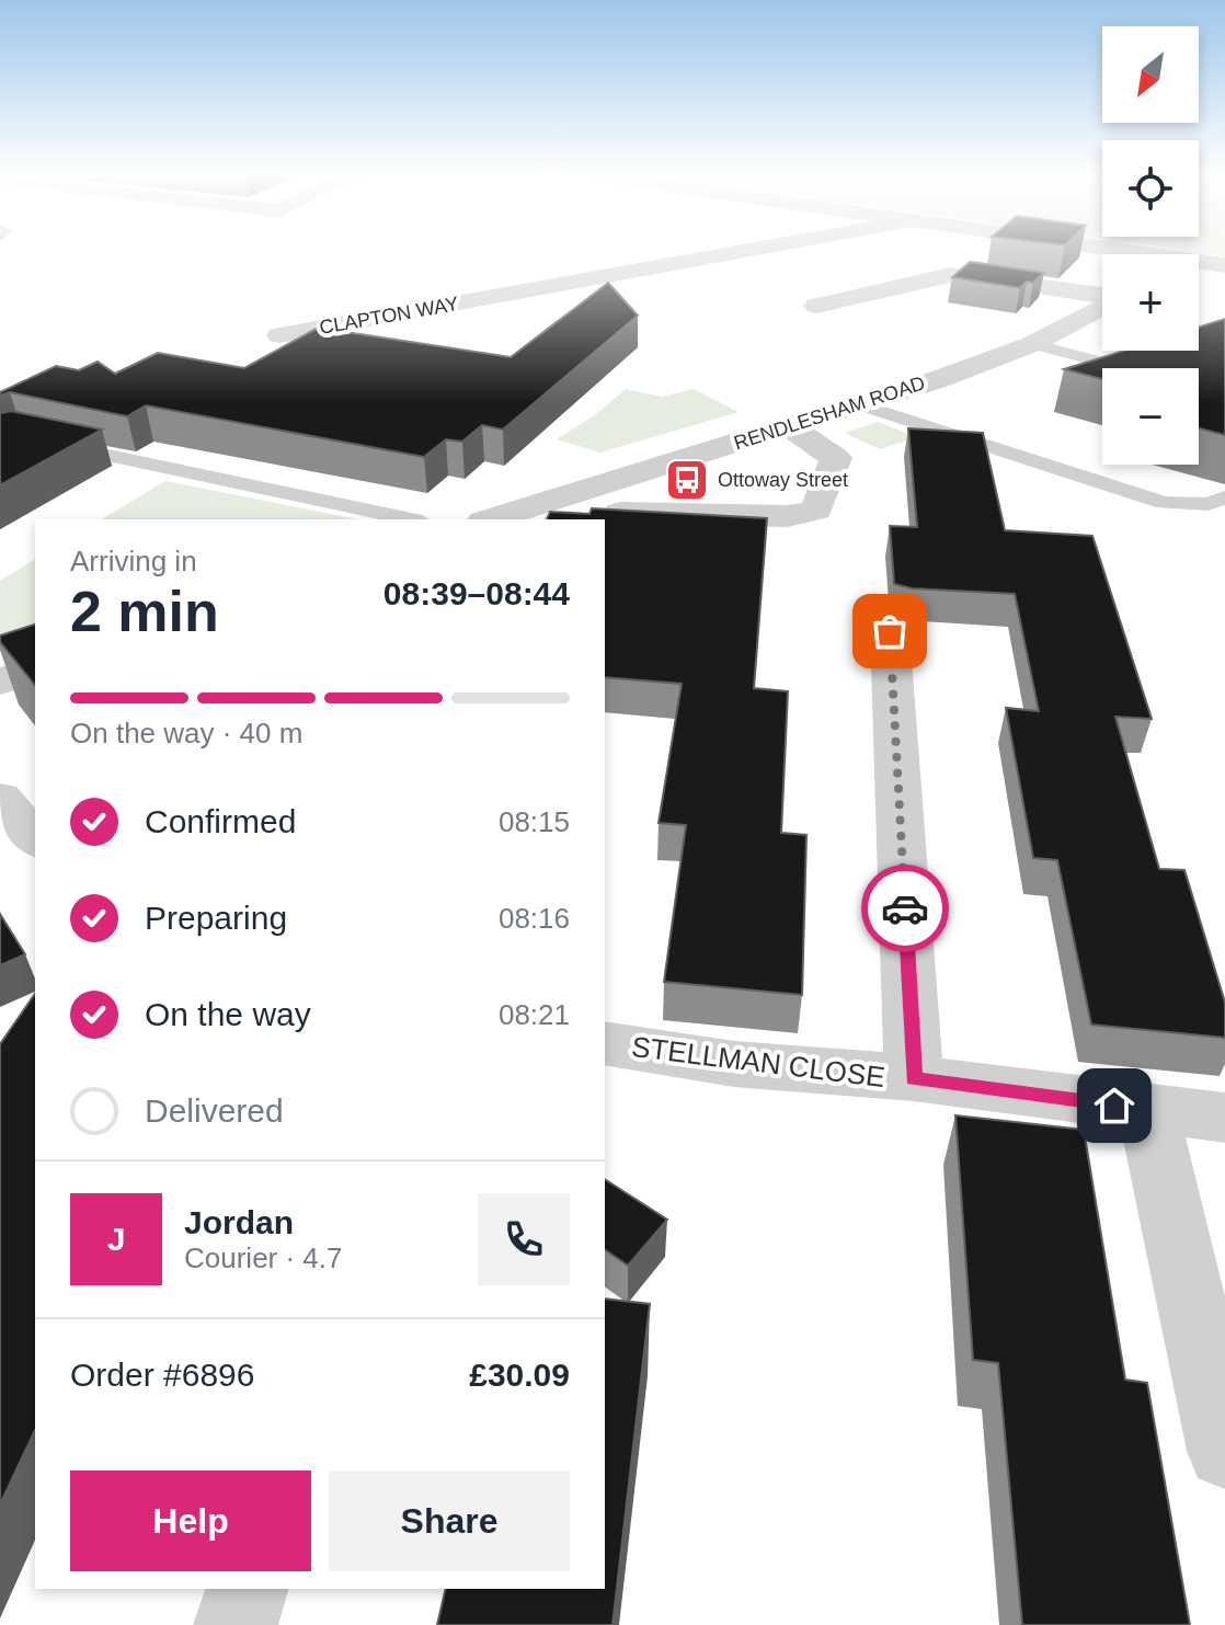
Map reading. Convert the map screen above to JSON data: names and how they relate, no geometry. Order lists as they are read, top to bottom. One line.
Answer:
{"streets":{"street":["CLAPTON WAY","RENDLESHAM ROAD","STELLMAN CLOSE"]},"places":{"bus stop":["Ottoway Street"]},"north":"bottom left","page":{"map_buttons":["+","−"],"heading":["2 min","Arriving in","08:39–08:44"],"panel":["Jordan","Courier · 4.7","Order #6896","£30.09"],"bar":"On the way · 40 m","list":[["Confirmed","08:15"],["Preparing","08:16"],["On the way","08:21"],"Delivered"],"round":"J","buttons":["Help","Share"]}}
